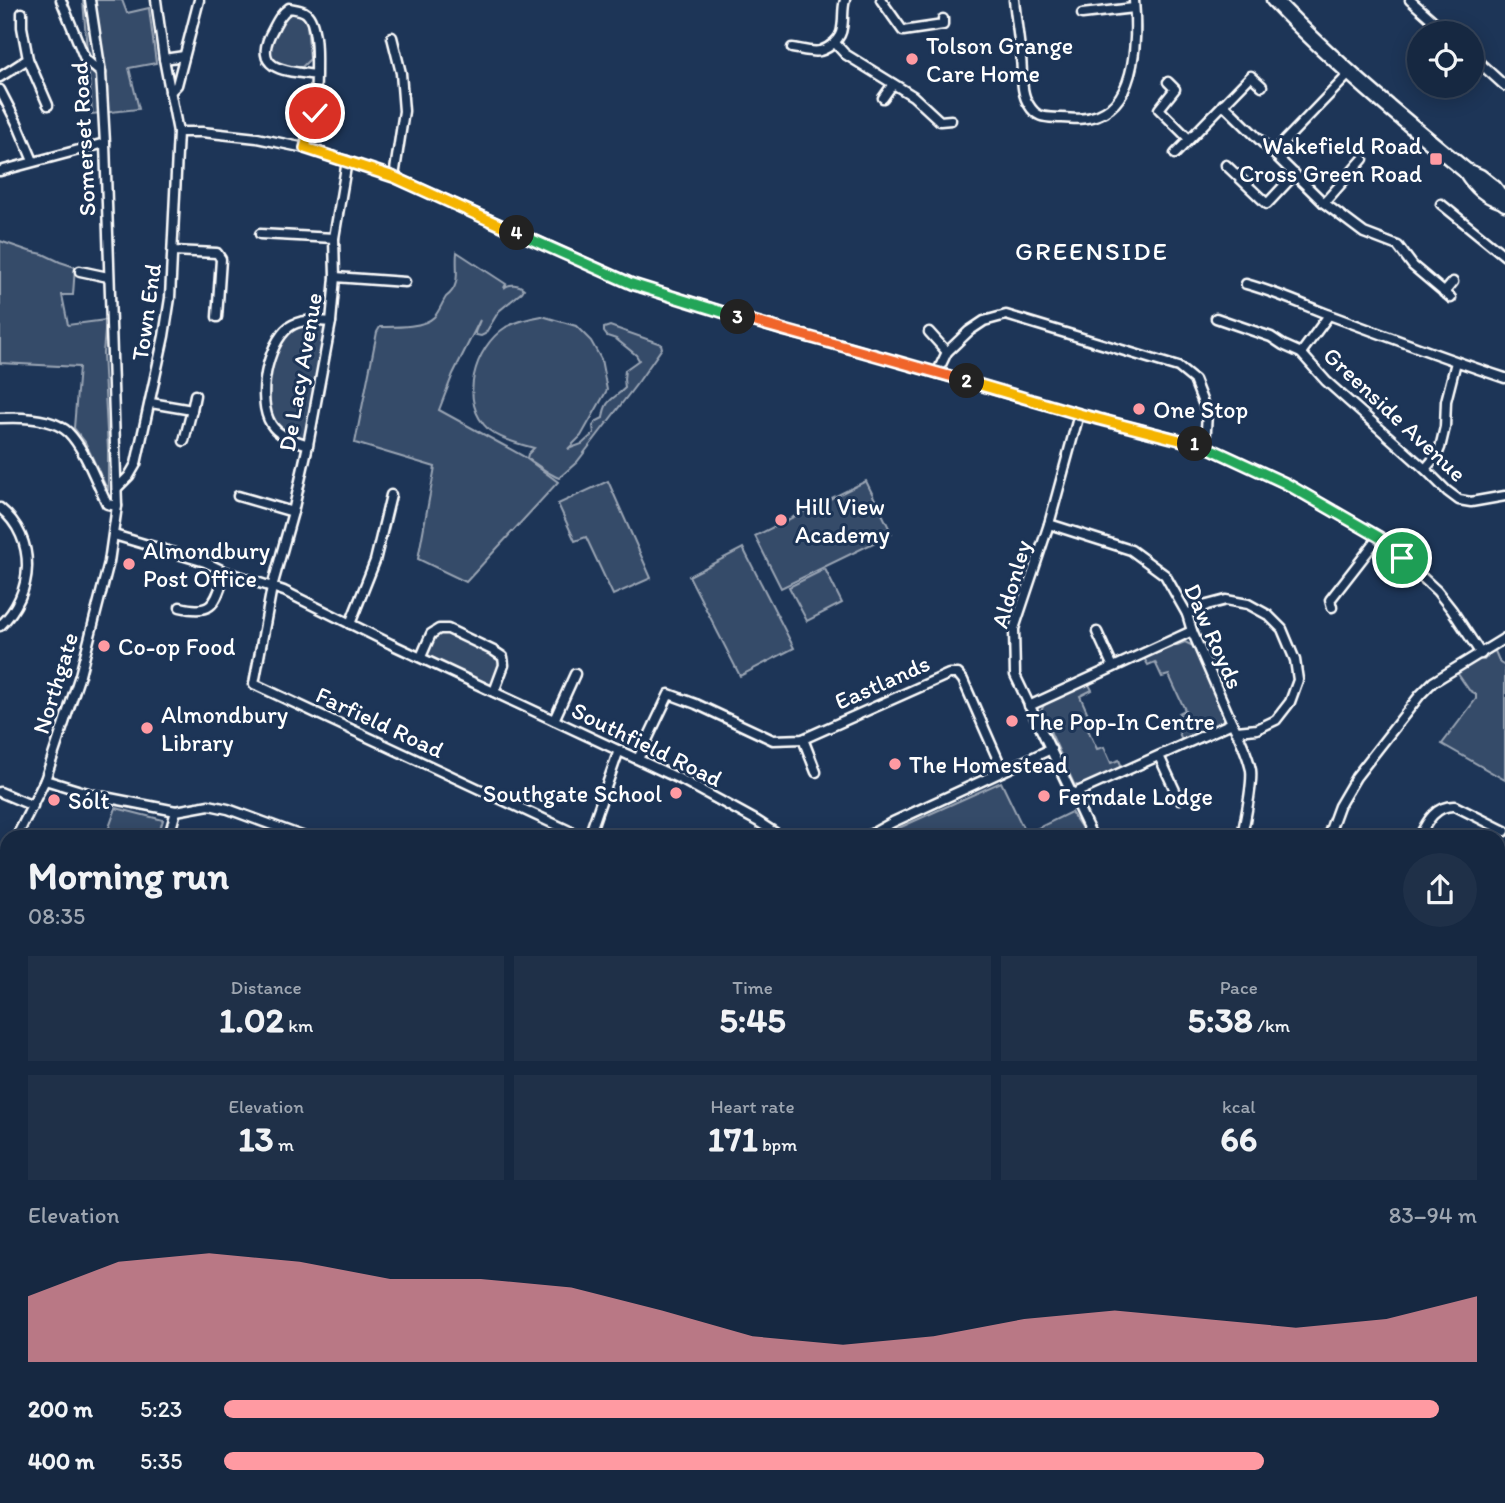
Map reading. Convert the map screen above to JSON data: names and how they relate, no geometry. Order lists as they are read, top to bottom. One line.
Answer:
{"streets":{"street":["Somerset Road","Town End","De Lacy Avenue","Greenside Avenue","Aldonley","Daw Royds","Eastlands","Northgate","Farfield Road","Southfield Road"]},"crossings":[["Somerset Road","Town End"],["De Lacy Avenue","Farfield Road"],["De Lacy Avenue","Southfield Road"],["Aldonley","Daw Royds"],["Eastlands","Southfield Road"],["Northgate","Southfield Road"],["Farfield Road","Southfield Road"]],"districts":["GREENSIDE"],"places":{"other":["Tolson Grange Care Home","One Stop","Hill View Academy","Almondbury Post Office","Co-op Food","The Pop-In Centre","Almondbury Library","The Homestead","Southgate School","Ferndale Lodge","Sólt"],"transit":["Wakefield Road Cross Green Road"]},"page":{"pins":["4","3","2","1"],"heading":["Morning run","08:35"],"stats":[["Distance","1.02 km"],["Time","5:45"],["Pace","5:38 /km"],["Elevation","13 m"],["Heart rate","171 bpm"],["kcal","66"]],"chart":["Elevation","83–94 m"],"list":[{"name":"200 m","note":"5:23"},{"name":"400 m","note":"5:35"}]}}
